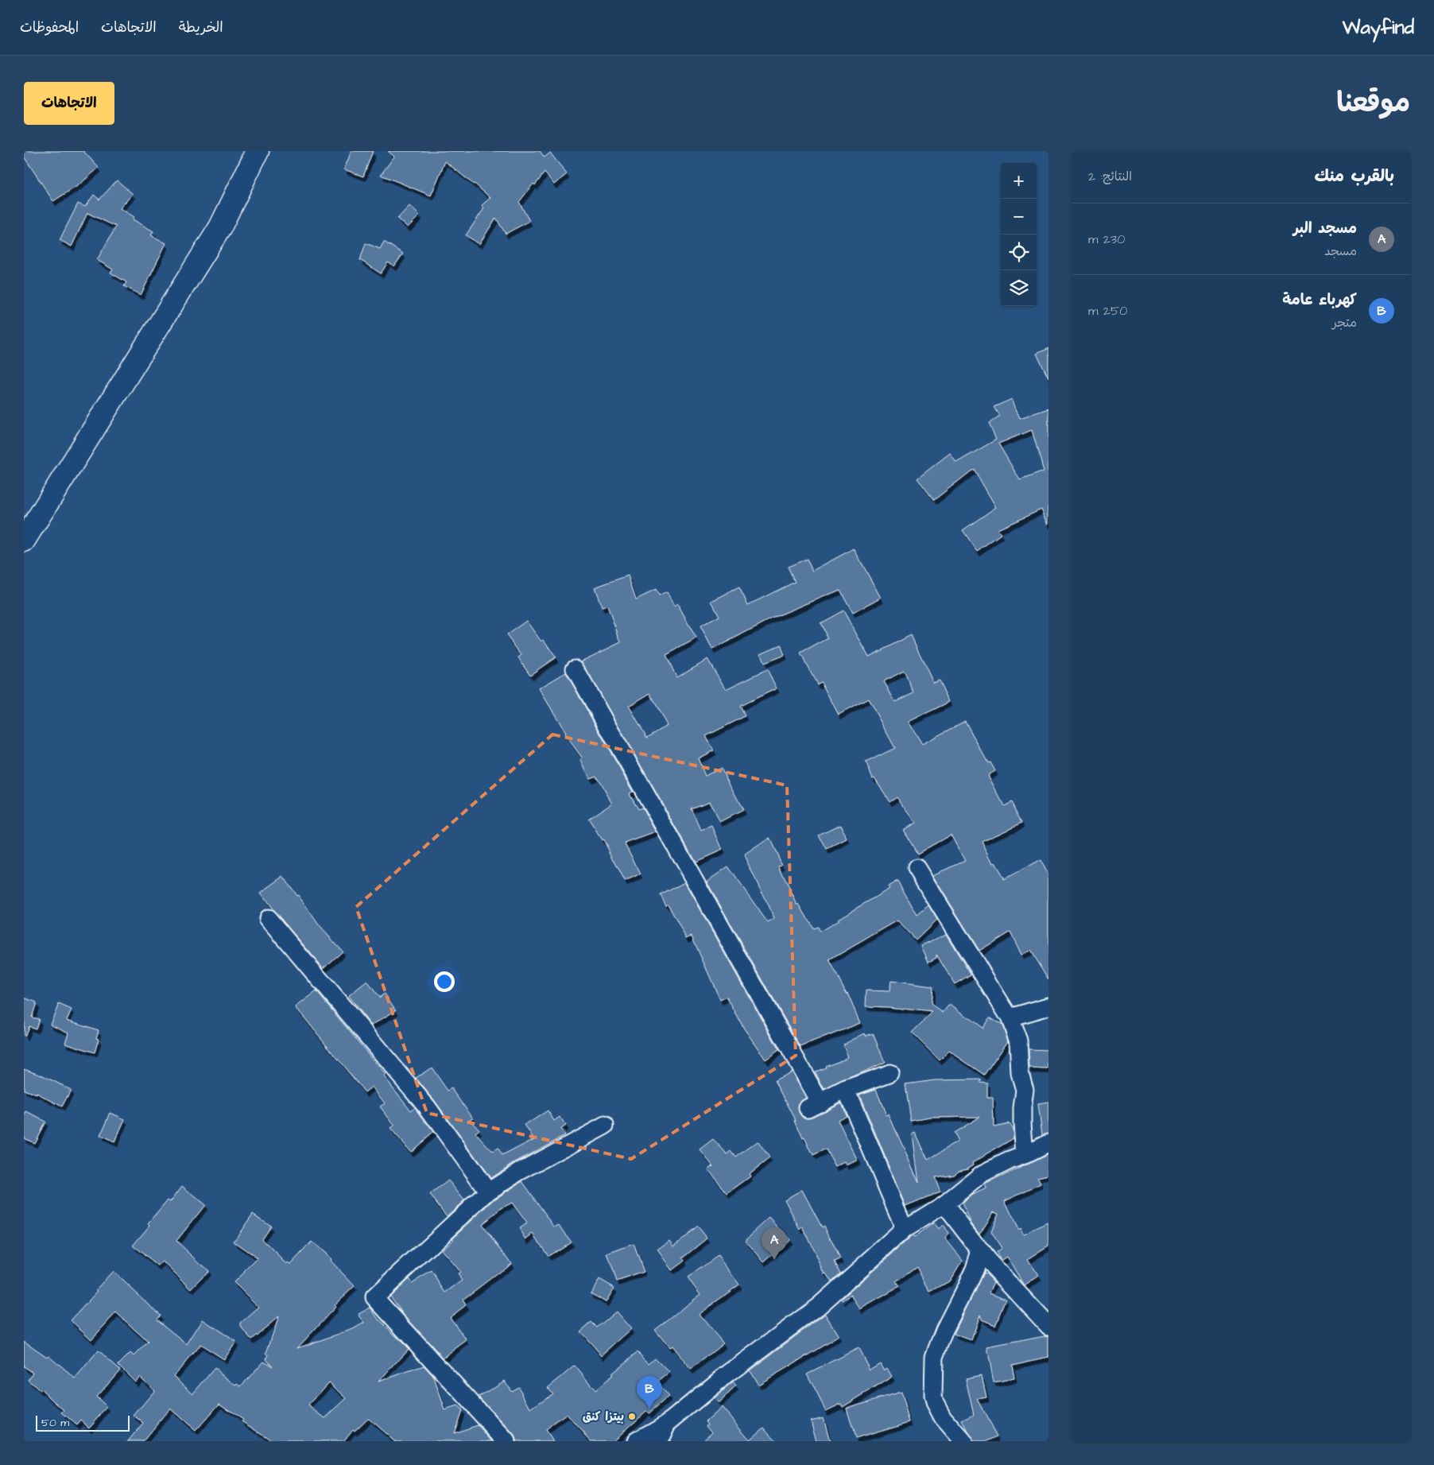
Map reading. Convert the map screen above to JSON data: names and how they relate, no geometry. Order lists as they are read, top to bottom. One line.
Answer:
{"places":["بيتزا كنق"],"scale_bar":"50 m","page":{"header":"Wayfind","nav":["الخريطة","الاتجاهات","المحفوظات"],"title":"موقعنا","buttons":"الاتجاهات","heading":["بالقرب منك","النتائج: 2"],"map_buttons":["+","−"],"list":[{"mark":"A","name":"مسجد البر","note":"مسجد","value":"230 m"},{"mark":"B","name":"كهرباء عامة","note":"متجر","value":"250 m"}],"pins":["A","B"],"scale":"50 m"}}
